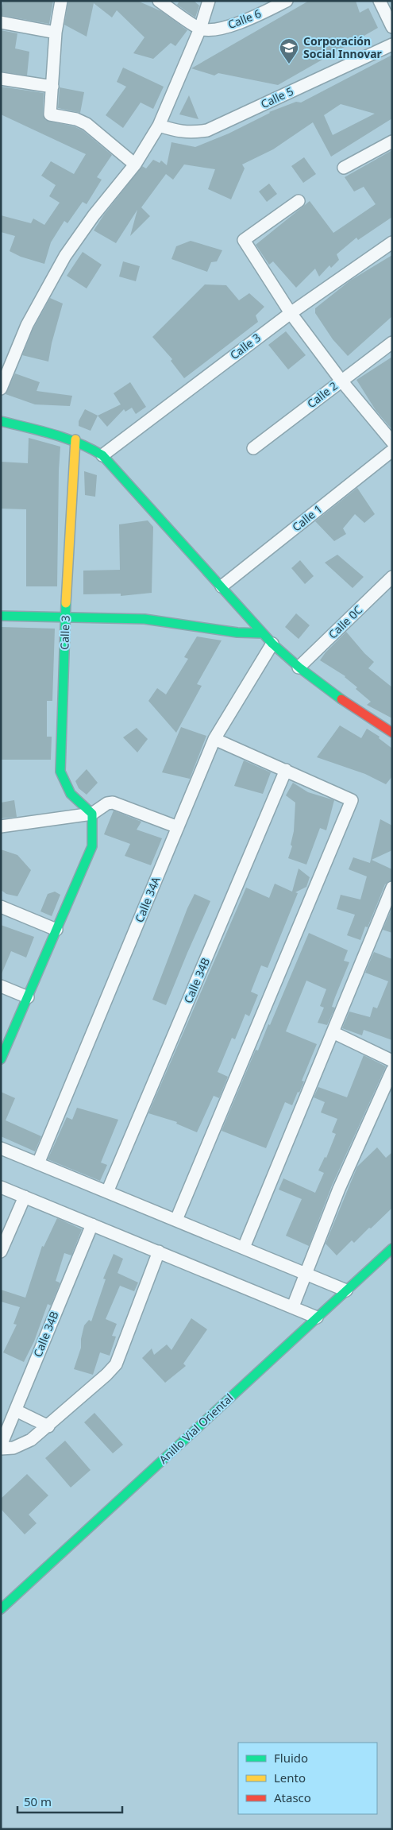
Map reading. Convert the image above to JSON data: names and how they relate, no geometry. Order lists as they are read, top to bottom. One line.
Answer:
{"streets":{"main road":["Calle 3","Anillo Vial Oriental"],"street":["Calle 6","Calle 5","Calle 2","Calle 1","Calle 0C","Calle 34A","Calle 34B"]},"places":{"school or university":["Corporación Social Innovar"]},"legend":["Fluido","Lento","Atasco"],"scale_bar":"50 m"}
